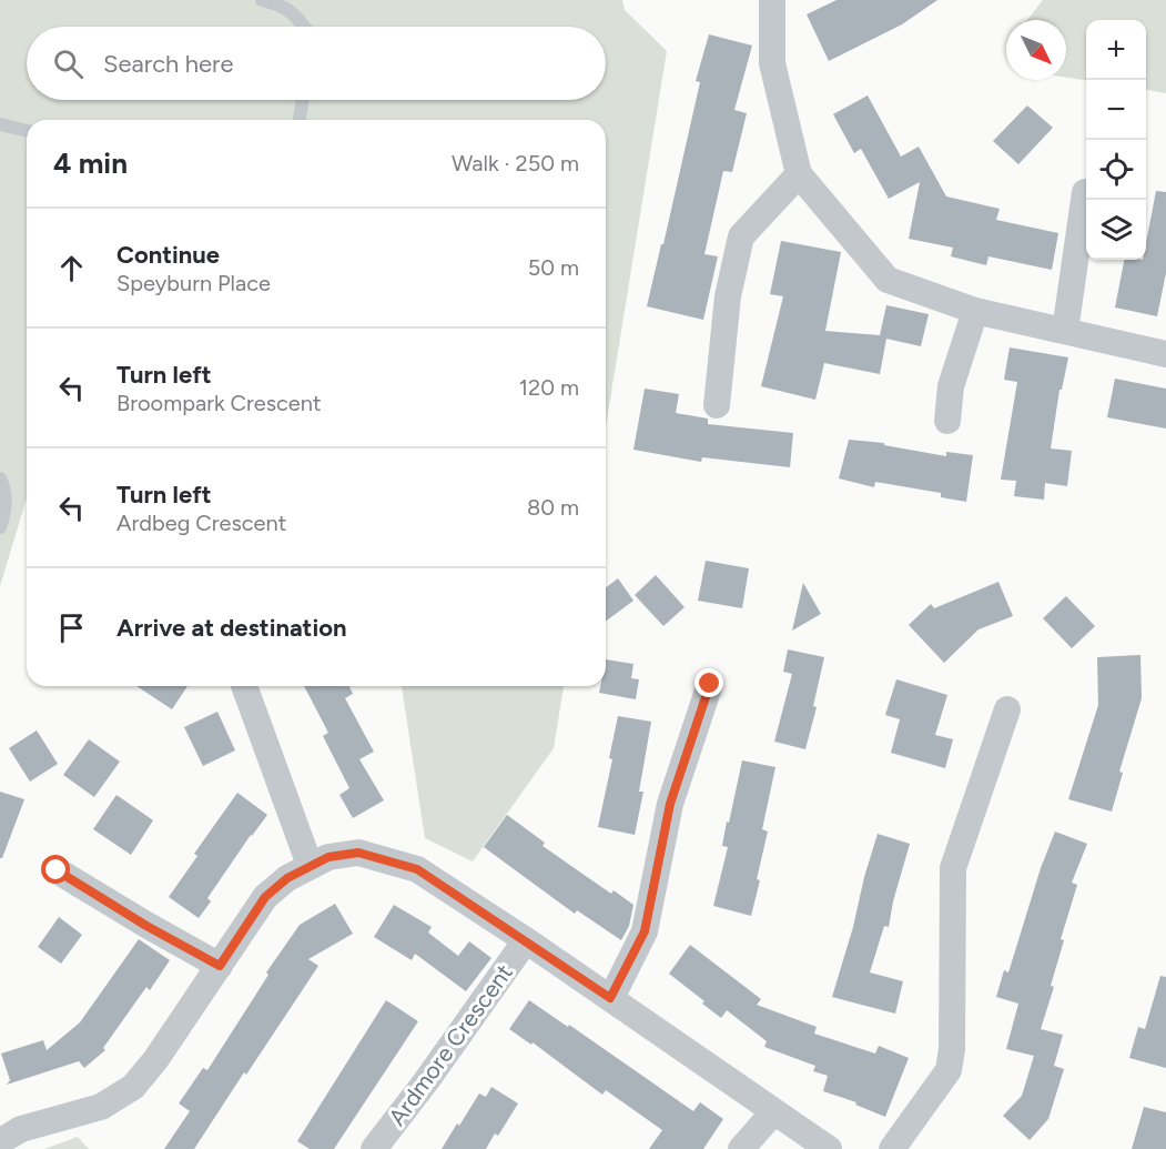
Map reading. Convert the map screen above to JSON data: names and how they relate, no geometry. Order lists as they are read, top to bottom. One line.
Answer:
{"streets":{"street":["Ardmore Crescent"]},"north":"bottom right","page":{"map_buttons":["+","−"],"search":"Search here","heading":["4 min","Walk · 250 m"],"list":[["Continue","Speyburn Place","50 m"],["Turn left","Broompark Crescent","120 m"],["Turn left","Ardbeg Crescent","80 m"],"Arrive at destination"]}}
